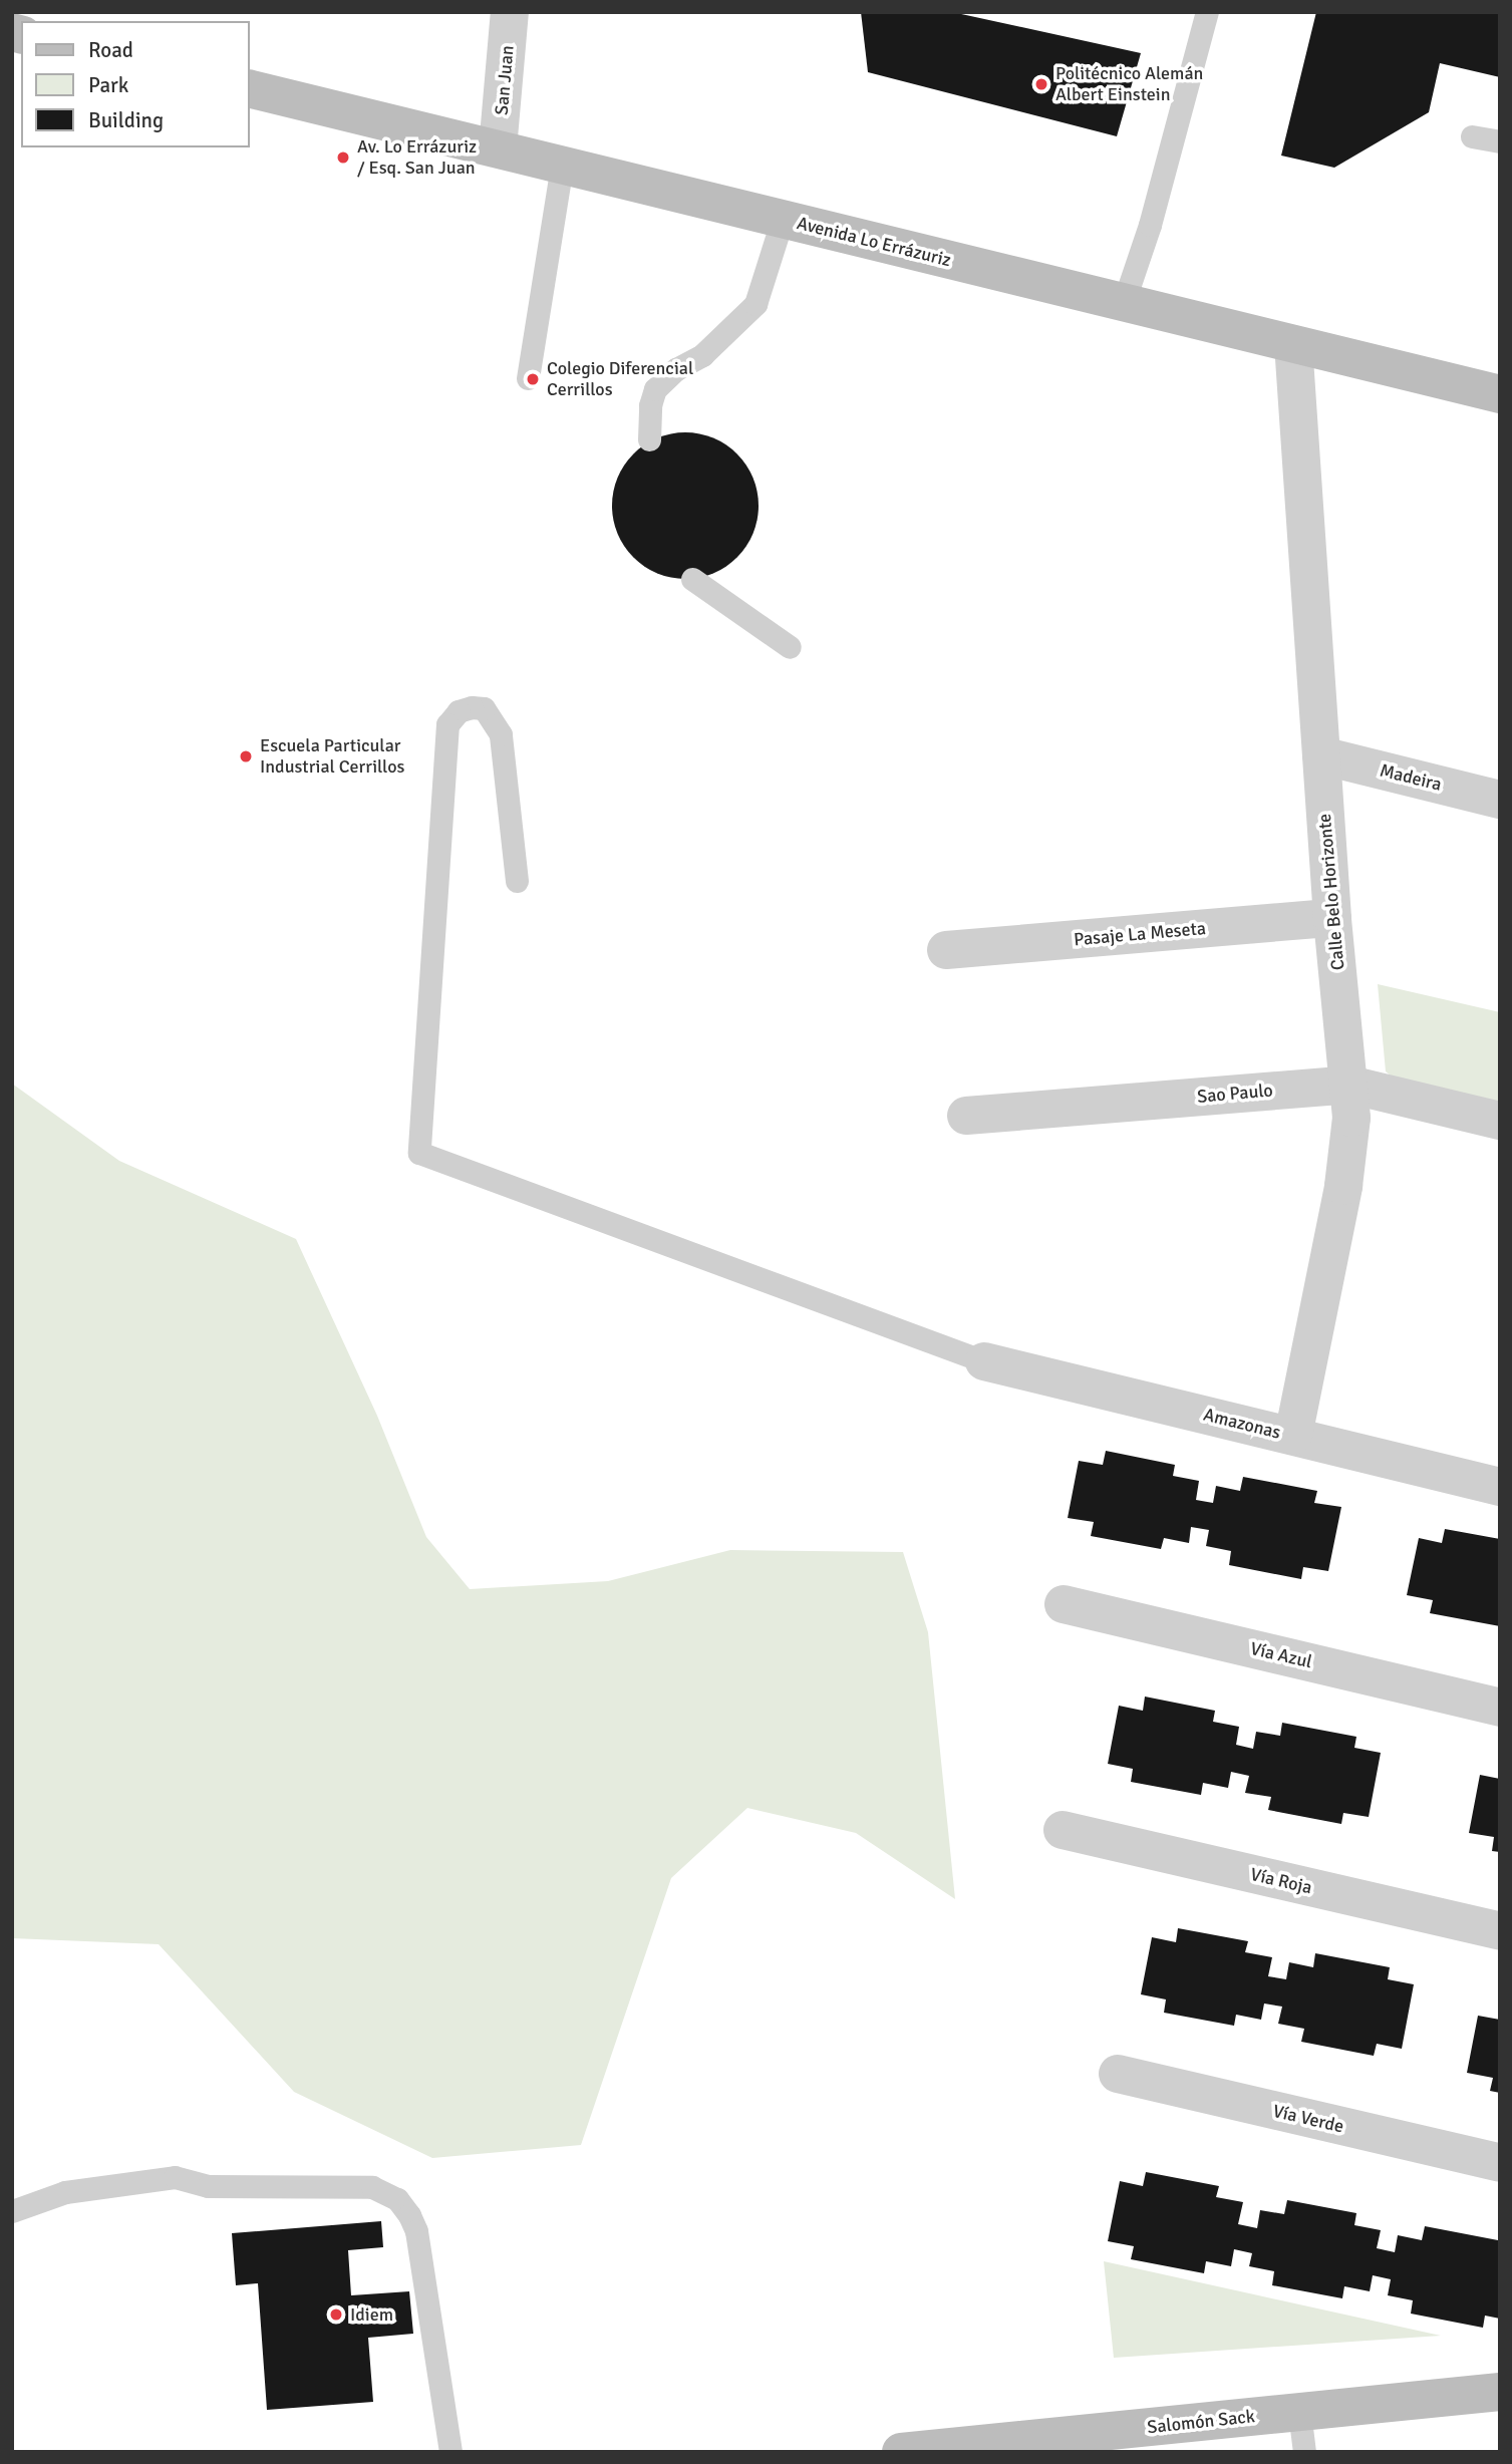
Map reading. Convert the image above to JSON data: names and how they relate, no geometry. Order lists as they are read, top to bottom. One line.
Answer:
{"streets":{"main road":["Avenida Lo Errázuriz","Salomón Sack"],"street":["San Juan","Madeira","Calle Belo Horizonte","Pasaje La Meseta","Sao Paulo","Amazonas","Vía Azul","Vía Roja","Vía Verde"]},"crossings":[["San Juan","Avenida Lo Errázuriz"],["Avenida Lo Errázuriz","Calle Belo Horizonte"],["Madeira","Calle Belo Horizonte"],["Calle Belo Horizonte","Pasaje La Meseta"],["Calle Belo Horizonte","Sao Paulo"],["Calle Belo Horizonte","Amazonas"]],"places":["Politécnico Alemán Albert Einstein","Av. Lo Errázuriz / Esq. San Juan","Colegio Diferencial Cerrillos","Escuela Particular Industrial Cerrillos","Idiem"],"legend":["Road","Park","Building"]}
